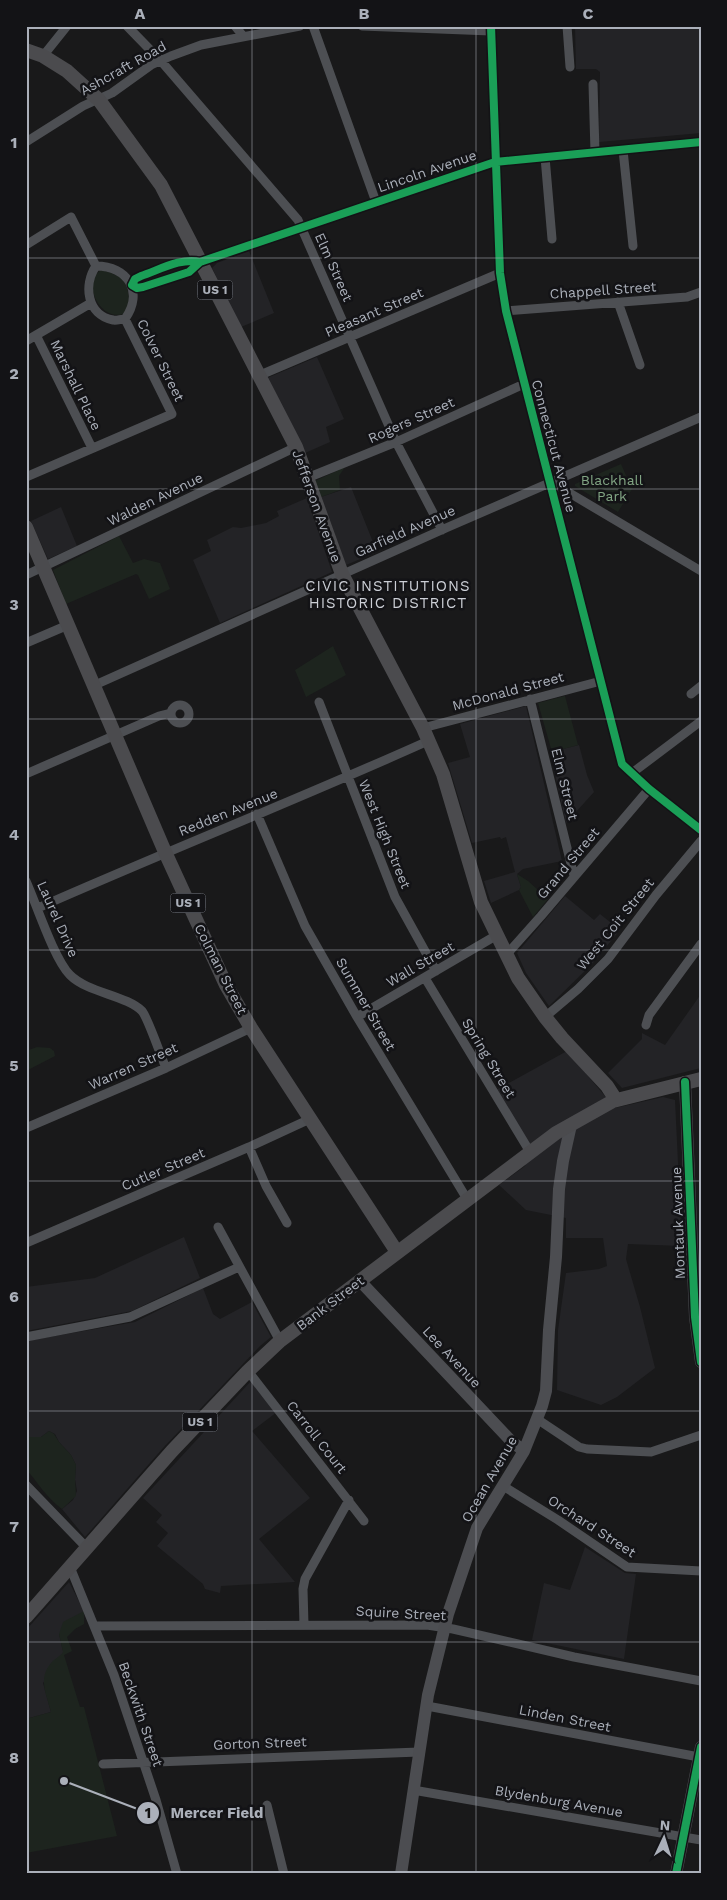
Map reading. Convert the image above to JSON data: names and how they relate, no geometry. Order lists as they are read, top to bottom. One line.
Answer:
{"streets":{"main road":["US 1","Jefferson Avenue","Colman Street","Montauk Avenue","Bank Street","Lee Avenue","Ocean Avenue"],"street":["Ashcraft Road","Lincoln Avenue","Elm Street","Chappell Street","Pleasant Street","Colver Street","Marshall Place","Rogers Street","Connecticut Avenue","Walden Avenue","Garfield Avenue","McDonald Street","Redden Avenue","West High Street","Grand Street","Laurel Drive","West Coit Street","Wall Street","Summer Street","Spring Street","Warren Street","Cutler Street","Carroll Court","Orchard Street","Squire Street","Beckwith Street","Linden Street","Gorton Street","Blydenburg Avenue"]},"crossings":[["Ashcraft Road","Elm Street"],["Ashcraft Road","Jefferson Avenue"],["Lincoln Avenue","Elm Street"],["Lincoln Avenue","Colver Street"],["Lincoln Avenue","Connecticut Avenue"],["Lincoln Avenue","Jefferson Avenue"],["Elm Street","Pleasant Street"],["Elm Street","Rogers Street"],["Elm Street","Garfield Avenue"],["Elm Street","McDonald Street"],["Elm Street","Grand Street"],["Chappell Street","Connecticut Avenue"],["Pleasant Street","Connecticut Avenue"],["Pleasant Street","Jefferson Avenue"],["Colver Street","Marshall Place"],["Rogers Street","Connecticut Avenue"],["Rogers Street","Jefferson Avenue"],["Connecticut Avenue","Garfield Avenue"],["Connecticut Avenue","McDonald Street"],["Connecticut Avenue","Grand Street"],["Walden Avenue","Jefferson Avenue"],["Walden Avenue","Colman Street"],["Jefferson Avenue","Garfield Avenue"],["Jefferson Avenue","McDonald Street"],["Jefferson Avenue","Redden Avenue"],["Jefferson Avenue","Grand Street"],["Jefferson Avenue","West Coit Street"],["Jefferson Avenue","Wall Street"],["Jefferson Avenue","Bank Street"],["Garfield Avenue","Colman Street"],["McDonald Street","Redden Avenue"],["Redden Avenue","West High Street"],["Redden Avenue","Laurel Drive"],["Redden Avenue","Colman Street"],["Redden Avenue","Summer Street"],["West High Street","Wall Street"],["Laurel Drive","Warren Street"],["Wall Street","Summer Street"],["Wall Street","Spring Street"],["Colman Street","Warren Street"],["Colman Street","Cutler Street"],["Colman Street","Bank Street"],["Summer Street","Bank Street"],["Spring Street","Bank Street"],["Montauk Avenue","Bank Street"],["Bank Street","Lee Avenue"],["Bank Street","Carroll Court"],["Bank Street","Ocean Avenue"],["Bank Street","Beckwith Street"],["Lee Avenue","Ocean Avenue"],["Ocean Avenue","Orchard Street"],["Ocean Avenue","Squire Street"],["Ocean Avenue","Linden Street"],["Ocean Avenue","Gorton Street"],["Ocean Avenue","Blydenburg Avenue"],["Squire Street","Beckwith Street"],["Beckwith Street","Gorton Street"]],"districts":["CIVIC INSTITUTIONS HISTORIC DISTRICT"],"parks":["Blackhall Park"],"places":["Mercer Field"],"north":"top","grid":{"columns":["A","B","C"],"rows":["1","2","3","4","5","6","7","8"]}}
